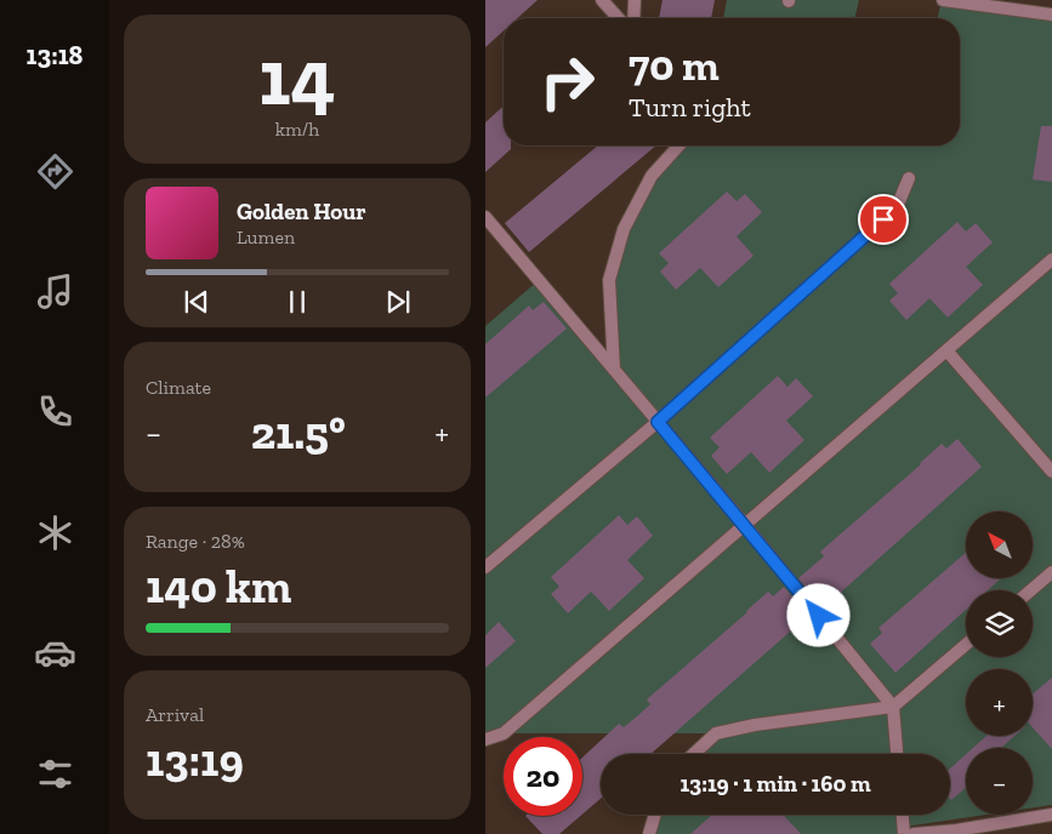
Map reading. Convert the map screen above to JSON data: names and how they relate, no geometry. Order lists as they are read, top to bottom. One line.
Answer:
{"north":"top left","page":{"tabs":"13:18","tile":[["14","km/h"],"Climate",["Range · 28%","140 km"],["Arrival","13:19"]],"turn":["70 m","Turn right"],"song":["Golden Hour","Lumen"],"heat":["−","21.5°","+"],"map_buttons":["+","−"],"limit":"20","trip":"13:19 · 1 min · 160 m"}}
